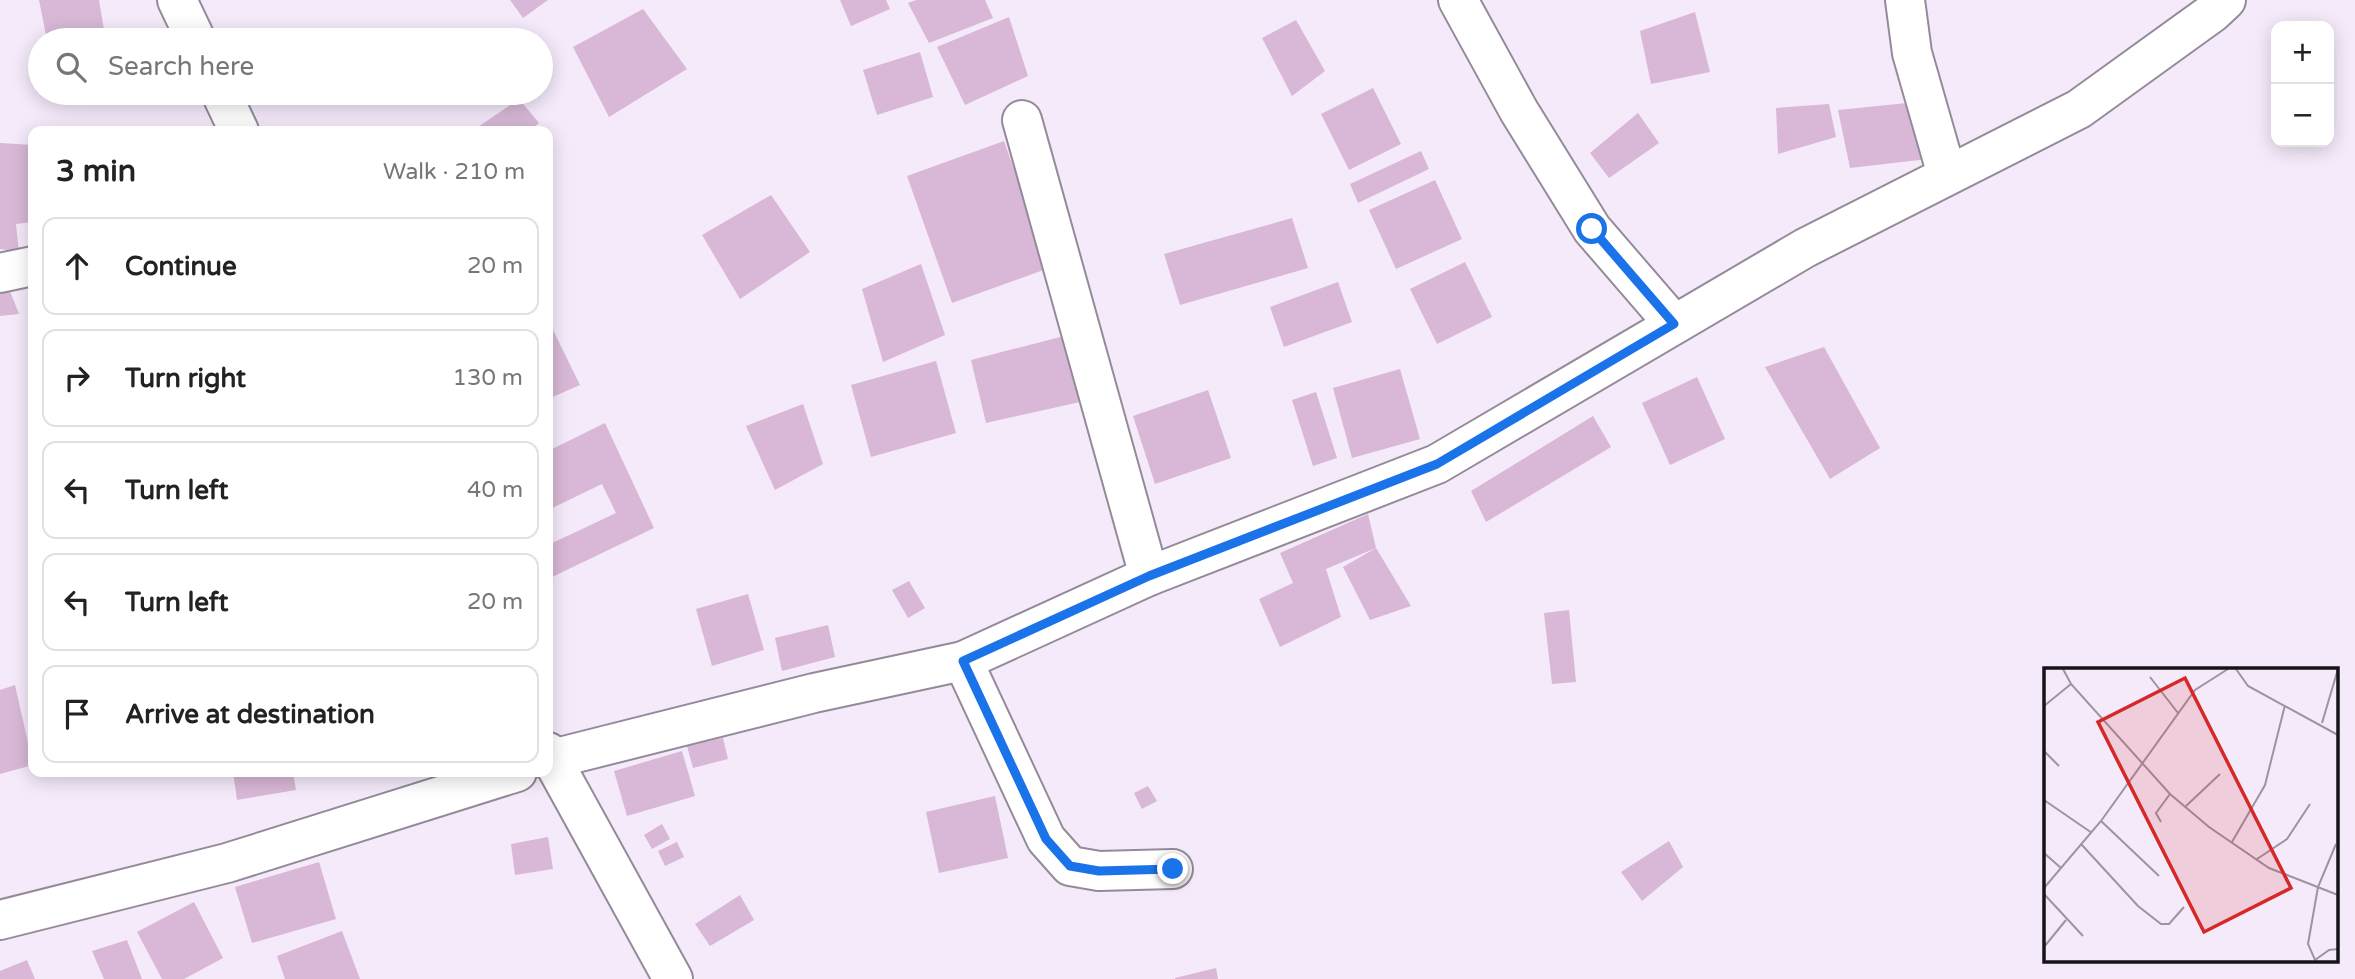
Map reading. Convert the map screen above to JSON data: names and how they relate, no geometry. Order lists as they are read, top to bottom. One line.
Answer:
{"page":{"map_buttons":["+","−"],"search":"Search here","heading":["3 min","Walk · 210 m"],"list":[["Continue","20 m"],["Turn right","130 m"],["Turn left","40 m"],["Turn left","20 m"],"Arrive at destination"]}}
